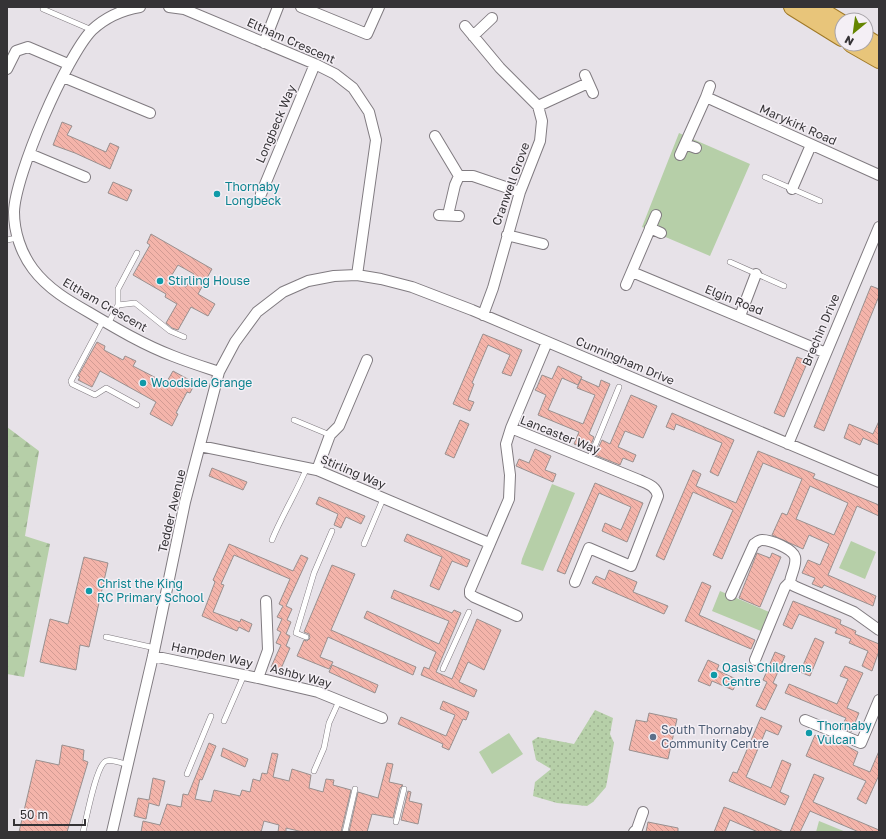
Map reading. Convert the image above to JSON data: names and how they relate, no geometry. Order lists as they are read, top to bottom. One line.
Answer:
{"streets":{"street":["Eltham Crescent","Longbeck Way","Marykirk Road","Cranwell Grove","Elgin Road","Brechin Drive","Cunningham Drive","Lancaster Way","Stirling Way","Tedder Avenue","Hampden Way","Ashby Way"]},"crossings":[["Eltham Crescent","Longbeck Way"],["Eltham Crescent","Cunningham Drive"],["Eltham Crescent","Tedder Avenue"],["Cranwell Grove","Cunningham Drive"],["Elgin Road","Brechin Drive"],["Brechin Drive","Cunningham Drive"],["Cunningham Drive","Tedder Avenue"],["Lancaster Way","Stirling Way"],["Stirling Way","Tedder Avenue"],["Tedder Avenue","Hampden Way"],["Hampden Way","Ashby Way"]],"places":["Thornaby Longbeck","Stirling House","Woodside Grange","Christ the King RC Primary School","Oasis Childrens Centre","Thornaby Vulcan","South Thornaby Community Centre"],"scale_bar":"50 m","north":"bottom left"}
